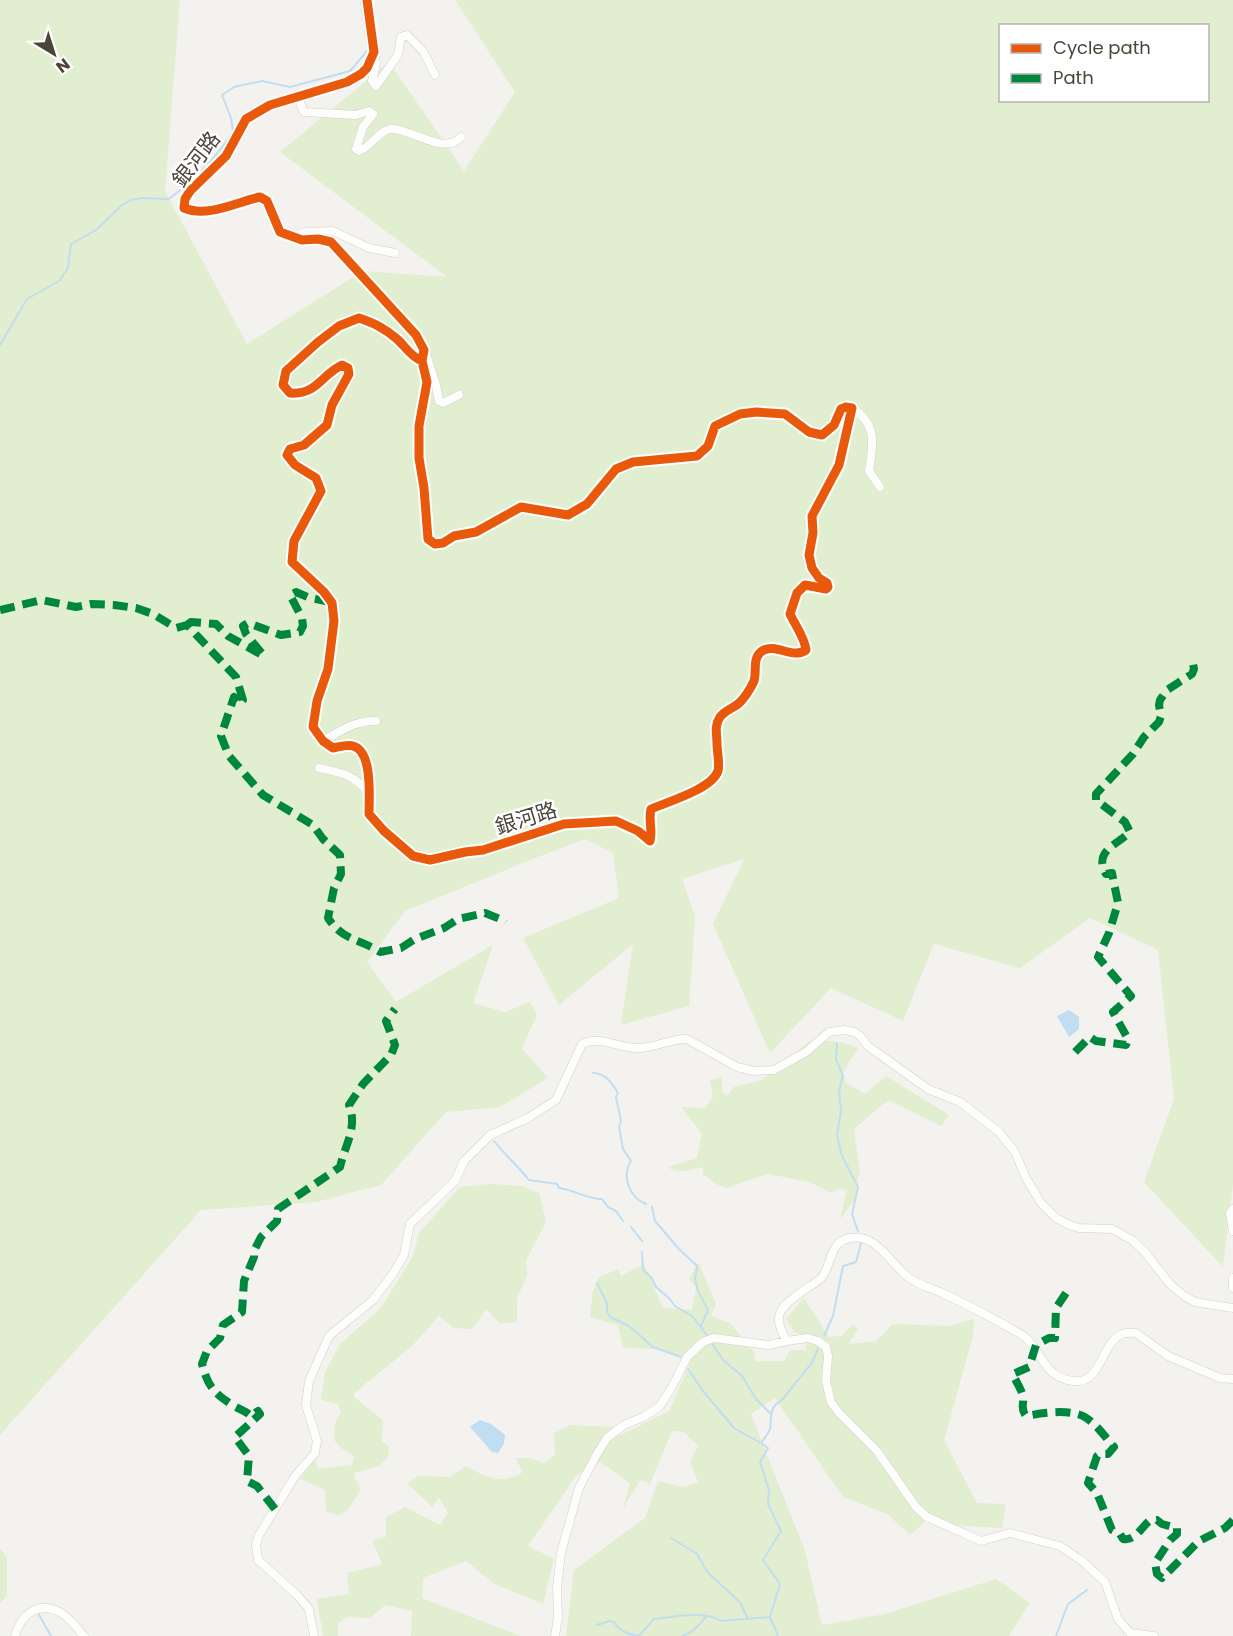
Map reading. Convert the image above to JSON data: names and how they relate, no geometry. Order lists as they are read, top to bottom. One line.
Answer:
{"streets":{"street":["銀河路"]},"legend":["Cycle path","Path"],"north":"bottom right"}
